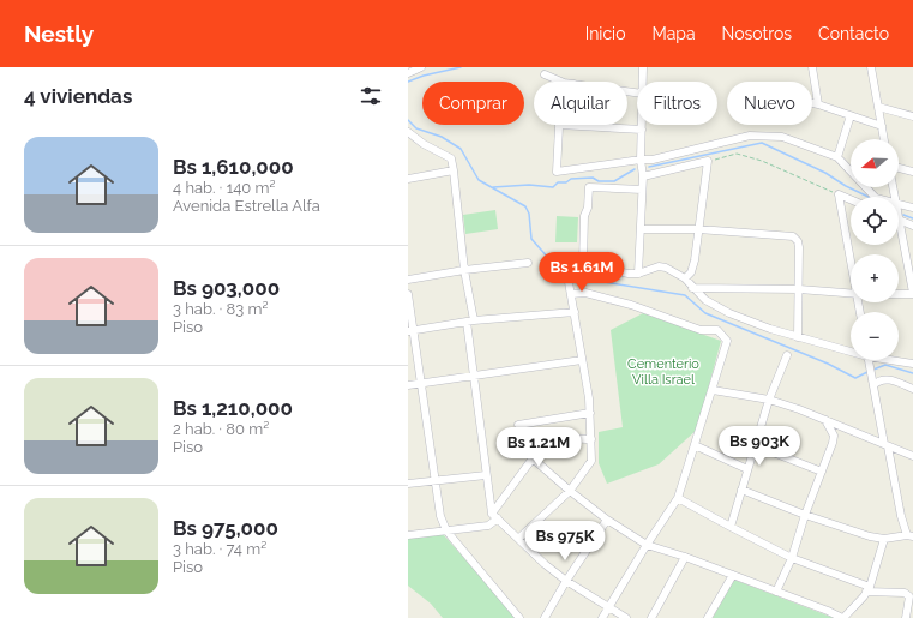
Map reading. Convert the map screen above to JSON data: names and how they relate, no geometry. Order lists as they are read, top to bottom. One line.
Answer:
{"parks":["Cementerio Villa Israel"],"north":"left","page":{"header":"Nestly","nav":["Inicio","Mapa","Nosotros","Contacto"],"heading":"4 viviendas","chip":["Comprar","Alquilar","Filtros","Nuevo"],"list":[{"name":"Bs 1,610,000","note":"4 hab. · 140 m² · Avenida Estrella Alfa"},{"name":"Bs 903,000","note":"3 hab. · 83 m² · Piso"},{"name":"Bs 1,210,000","note":"2 hab. · 80 m² · Piso"},{"name":"Bs 975,000","note":"3 hab. · 74 m² · Piso"}],"map_buttons":["+","−"],"price":["Bs 1.61M","Bs 903K","Bs 1.21M","Bs 975K"]}}
